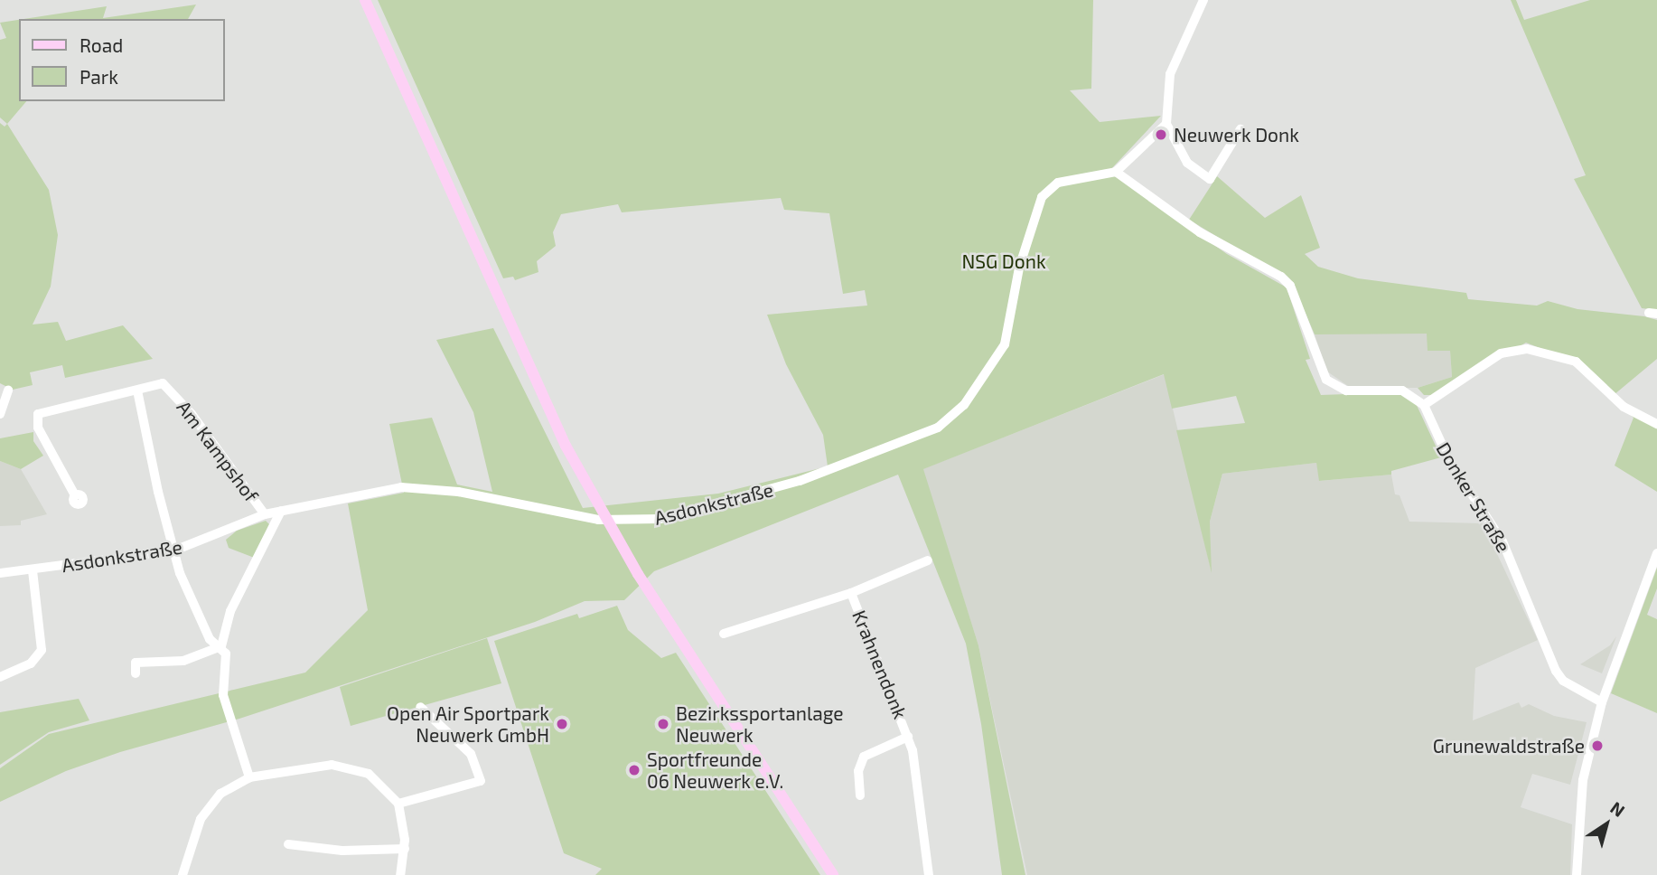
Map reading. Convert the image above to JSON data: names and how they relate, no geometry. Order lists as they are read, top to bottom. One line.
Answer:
{"streets":{"street":["Am Kampshof","Donker Straße","Asdonkstraße","Krahnendonk"]},"crossings":[["Am Kampshof","Asdonkstraße"]],"parks":["NSG Donk"],"places":["Neuwerk Donk","Open Air Sportpark Neuwerk GmbH","Bezirkssportanlage Neuwerk","Grunewaldstraße","Sportfreunde 06 Neuwerk e.V."],"legend":["Road","Park"],"north":"top right"}
